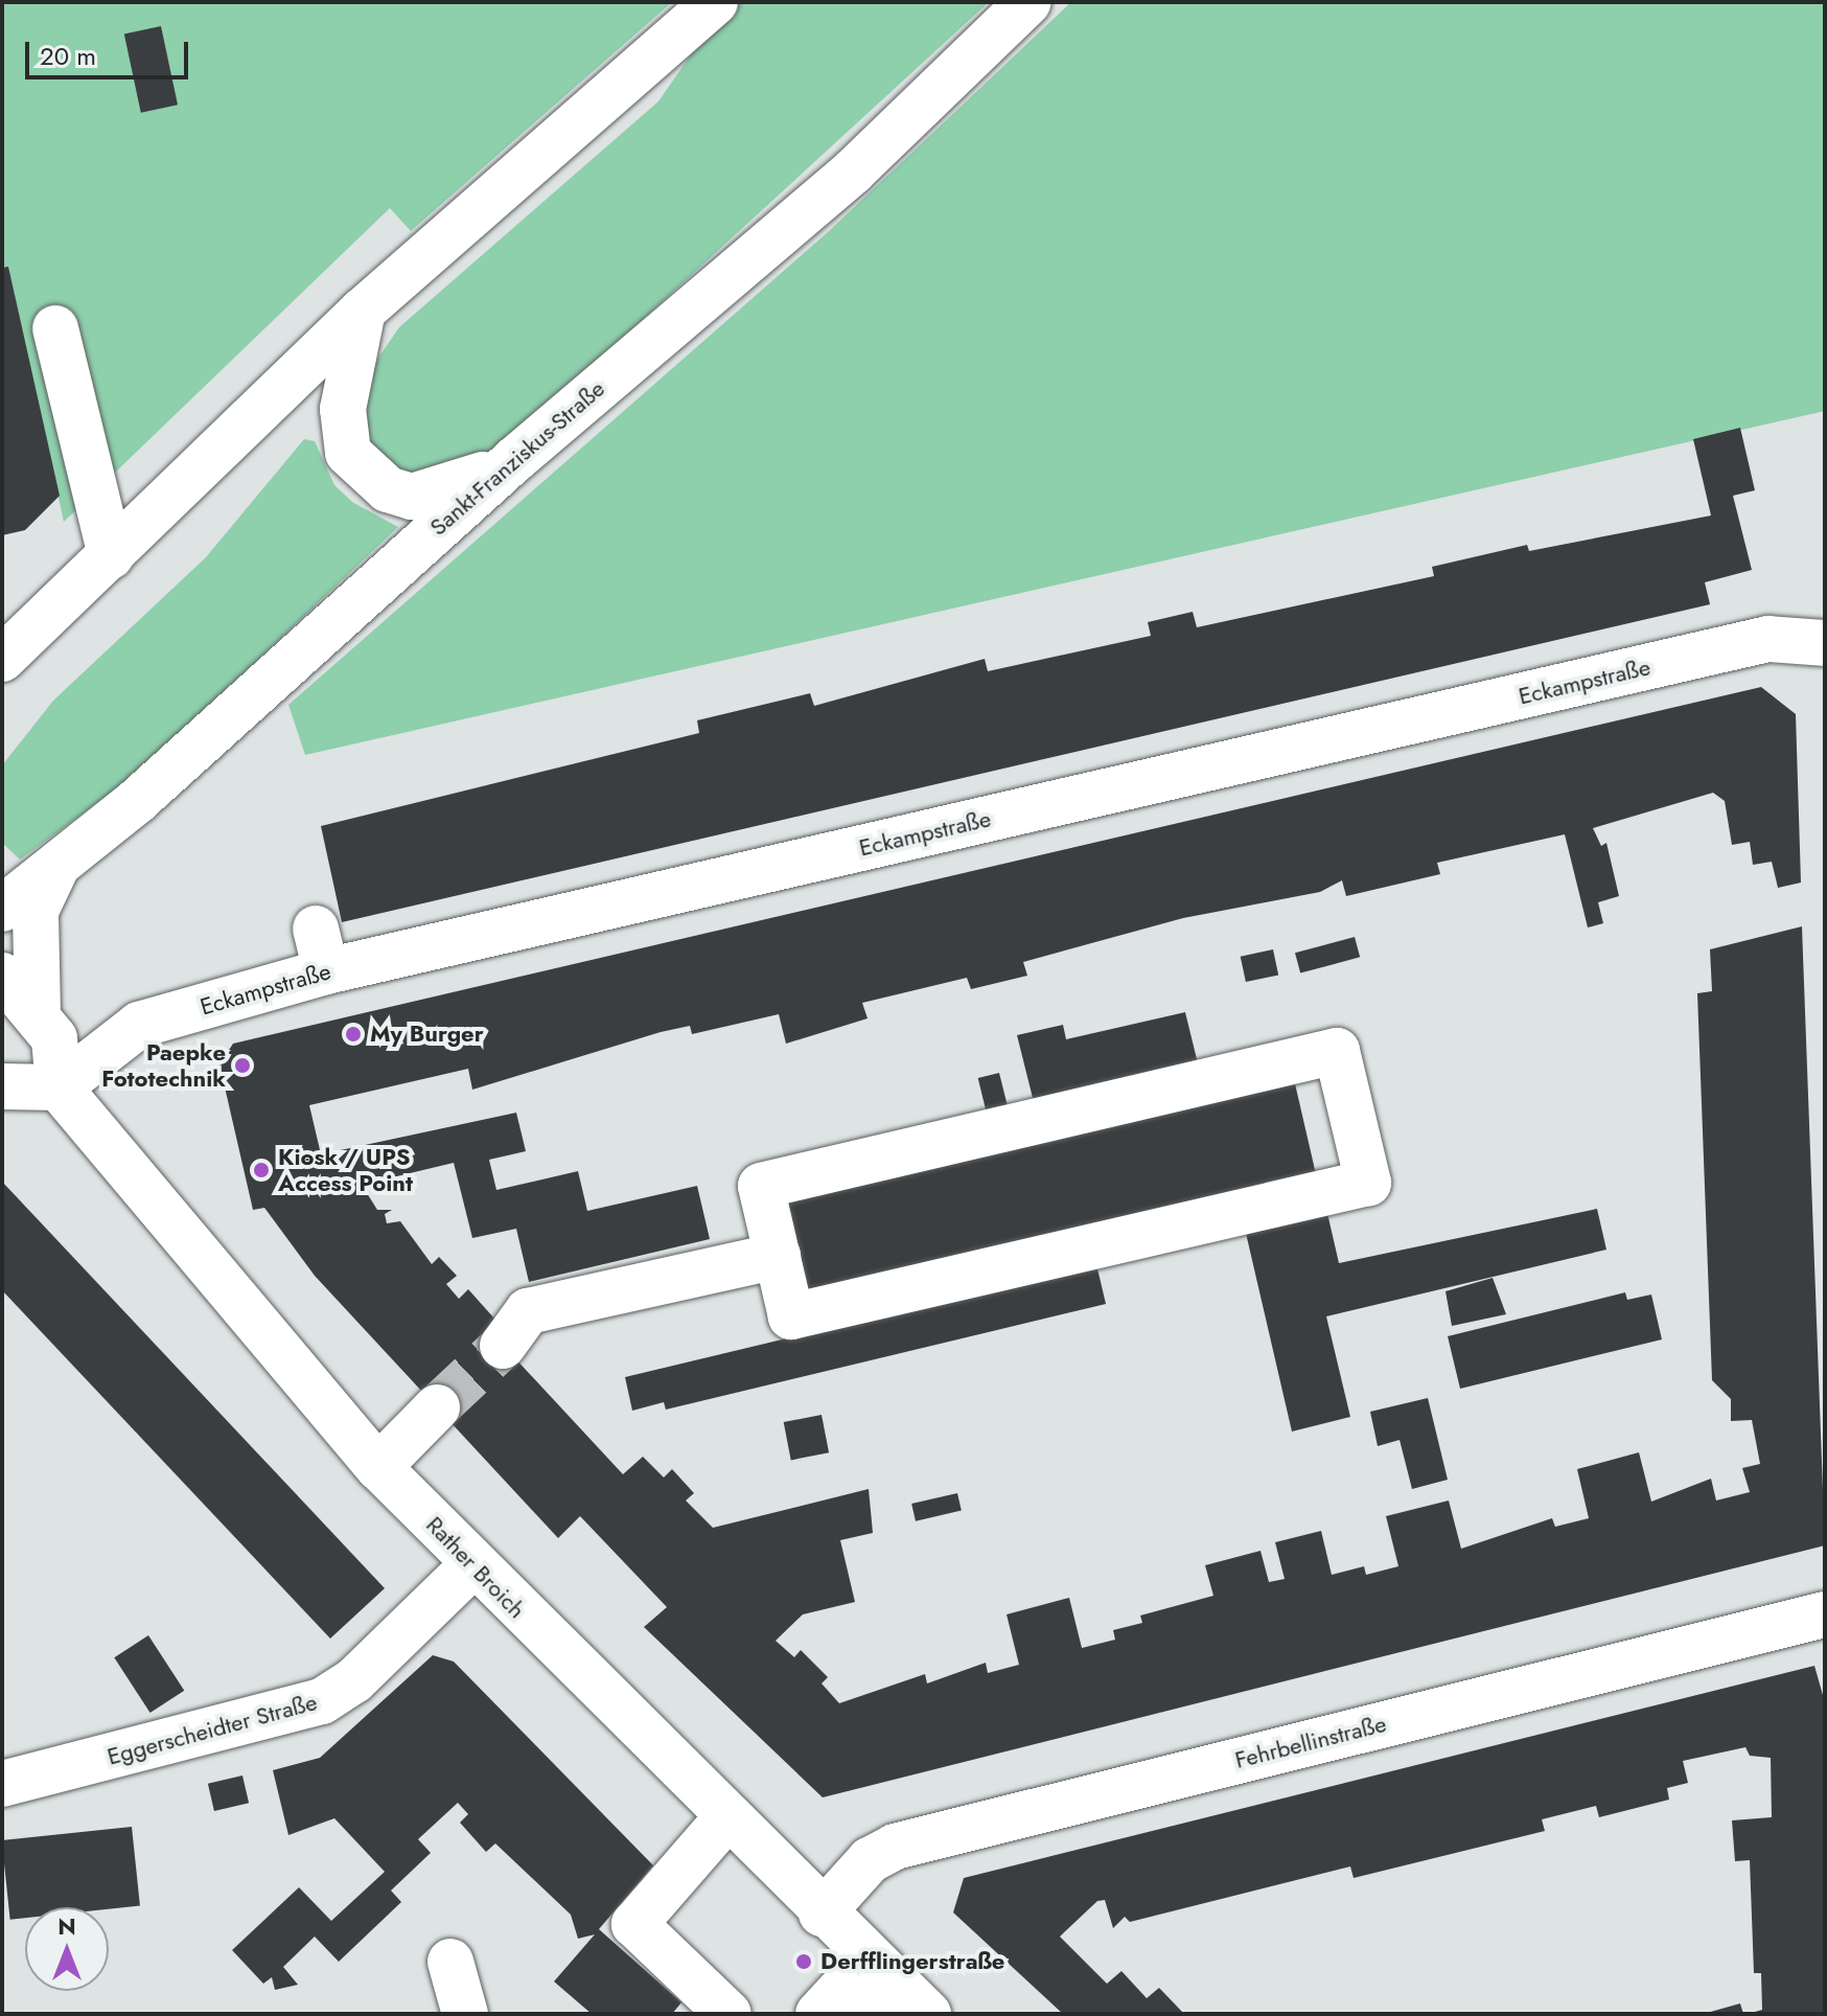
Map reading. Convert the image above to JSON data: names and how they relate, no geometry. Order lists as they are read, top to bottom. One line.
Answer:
{"streets":{"main road":["Sankt-Franziskus-Straße","Eckampstraße","Rather Broich","Eggerscheidter Straße","Fehrbellinstraße"]},"crossings":[["Eckampstraße","Rather Broich"],["Rather Broich","Eggerscheidter Straße"],["Rather Broich","Fehrbellinstraße"]],"places":["My Burger","Paepke Fototechnik","Kiosk / UPS Access Point","Derfflingerstraße"],"scale_bar":"20 m","north":"top"}
